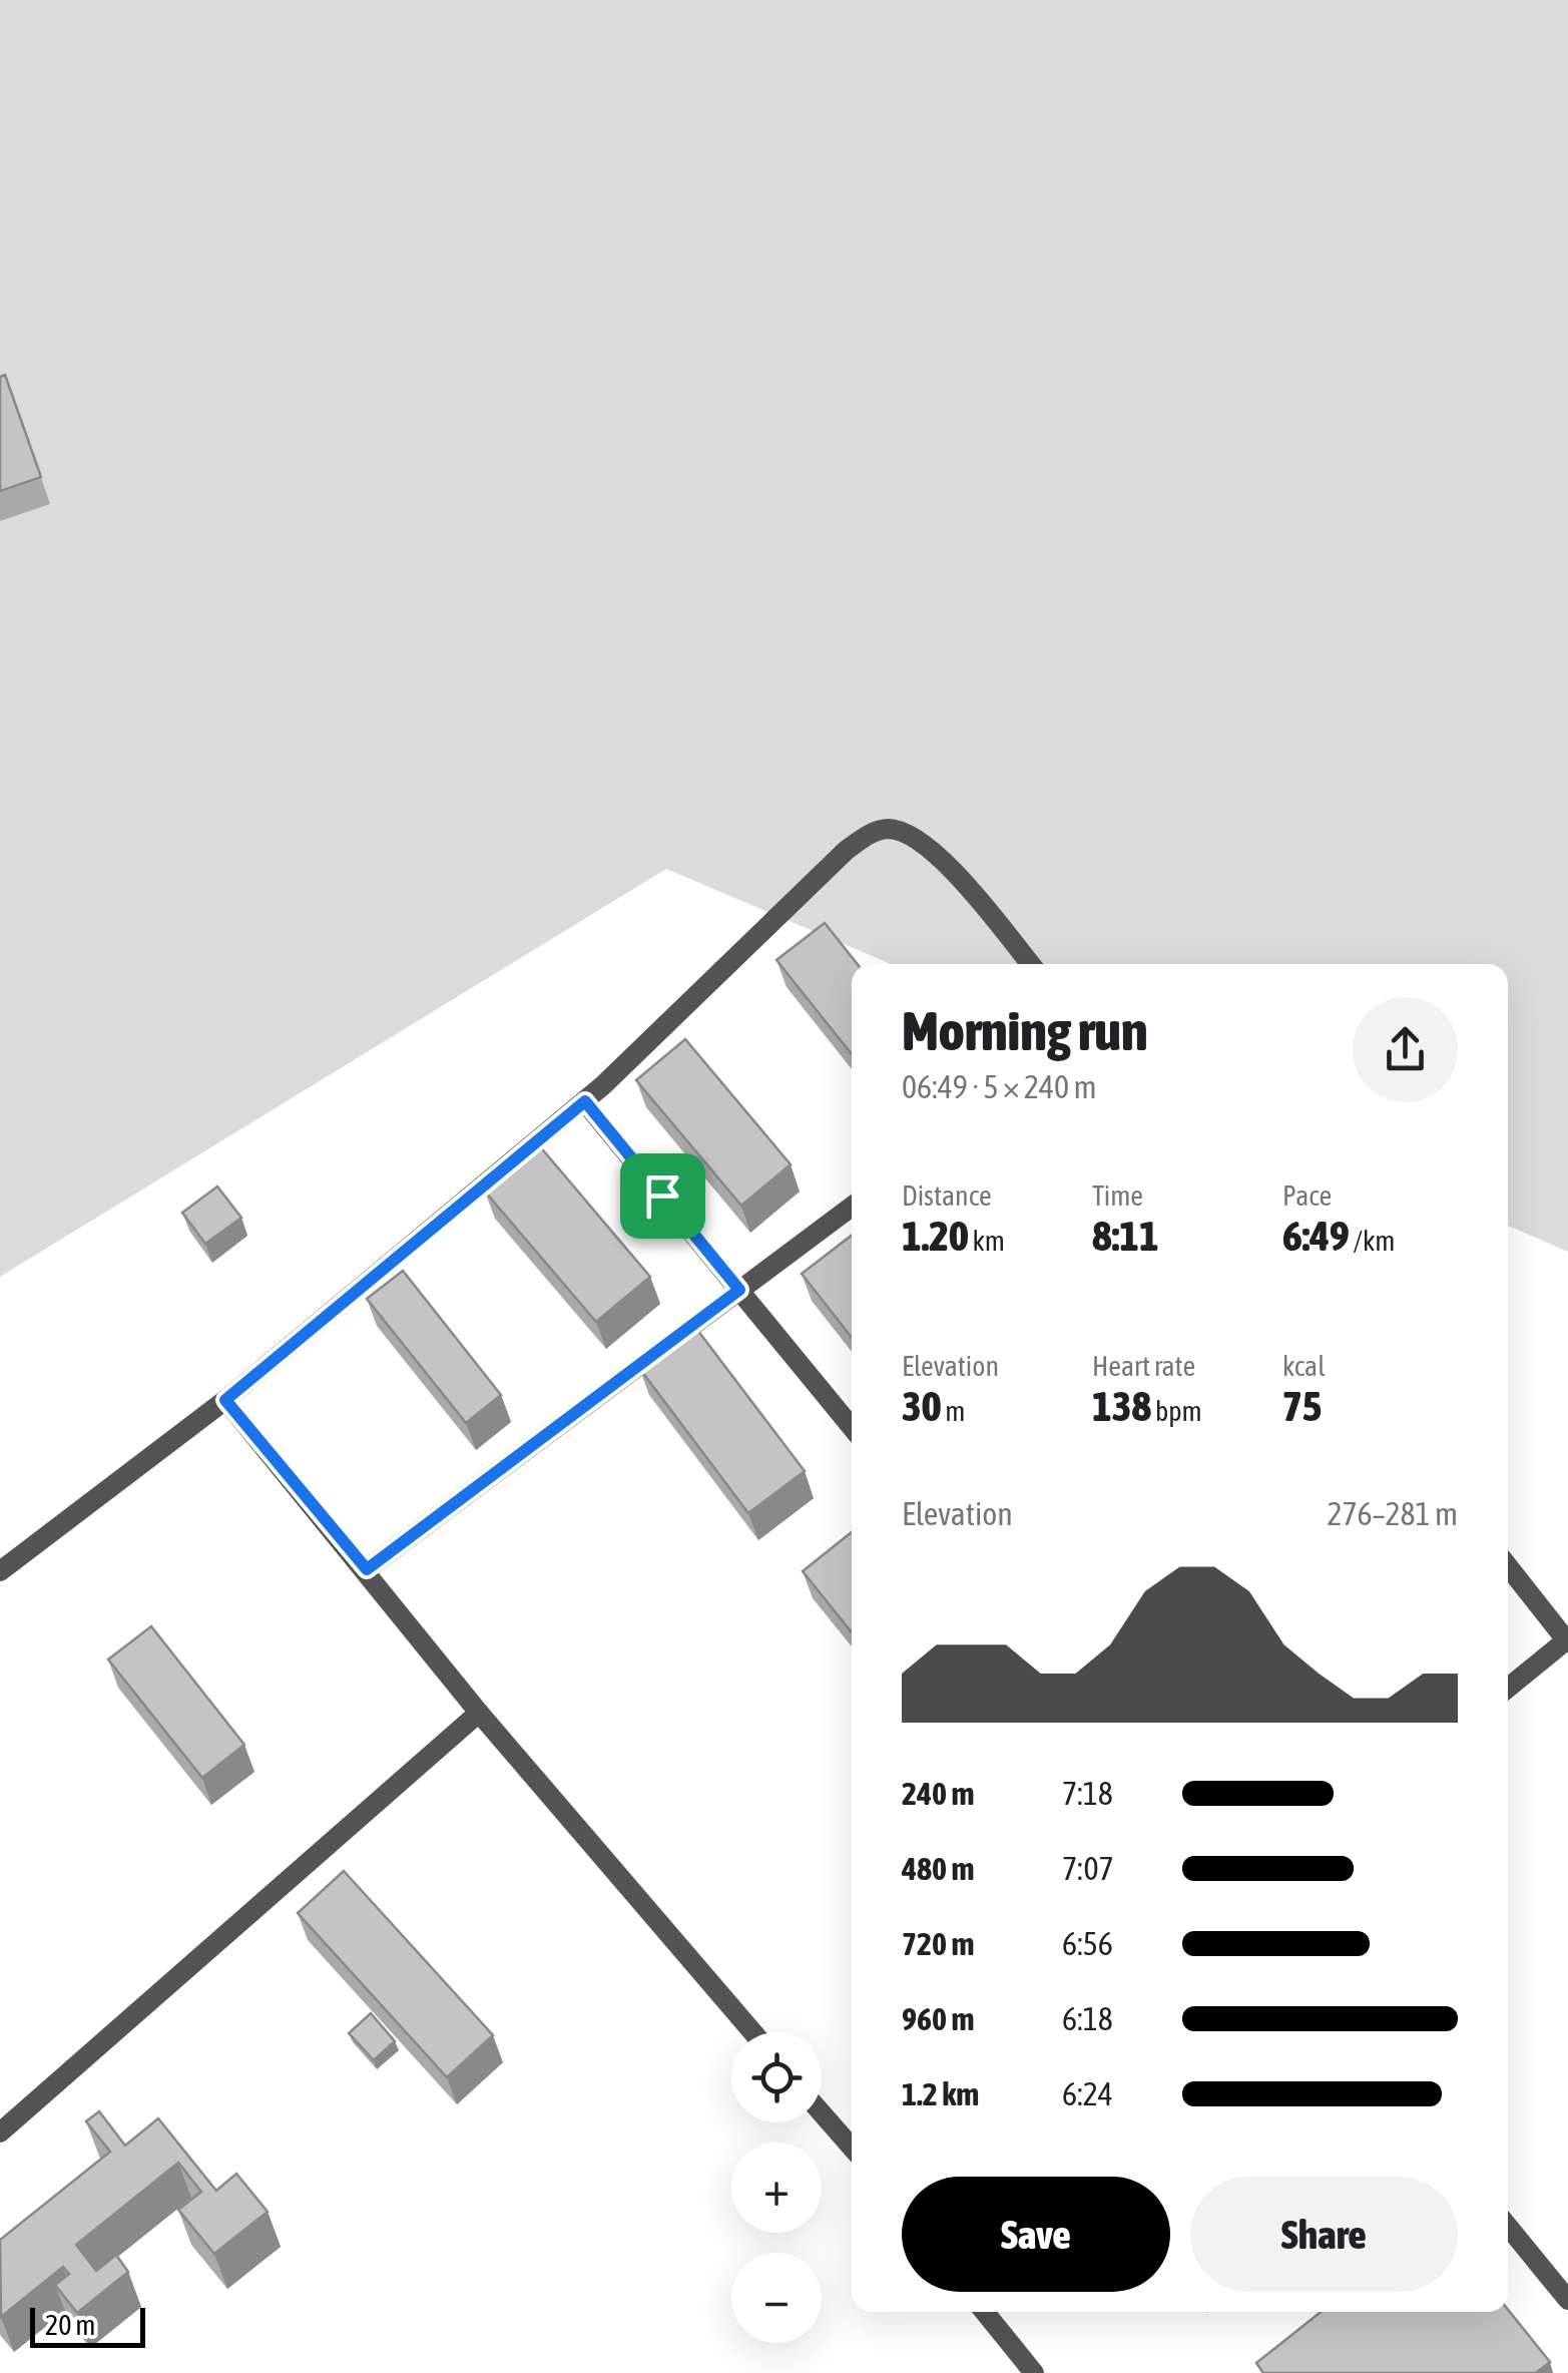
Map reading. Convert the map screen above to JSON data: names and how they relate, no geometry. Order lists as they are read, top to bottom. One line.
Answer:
{"scale_bar":"20 m","page":{"heading":["Morning run","06:49 · 5 × 240 m"],"stats":[["Distance","1.20 km"],["Time","8:11"],["Pace","6:49 /km"],["Elevation","30 m"],["Heart rate","138 bpm"],["kcal","75"]],"chart":["Elevation","276–281 m"],"list":[{"name":"240 m","note":"7:18"},{"name":"480 m","note":"7:07"},{"name":"720 m","note":"6:56"},{"name":"960 m","note":"6:18"},{"name":"1.2 km","note":"6:24"}],"map_buttons":["+","−"],"buttons":["Save","Share"],"scale":"20 m"}}
